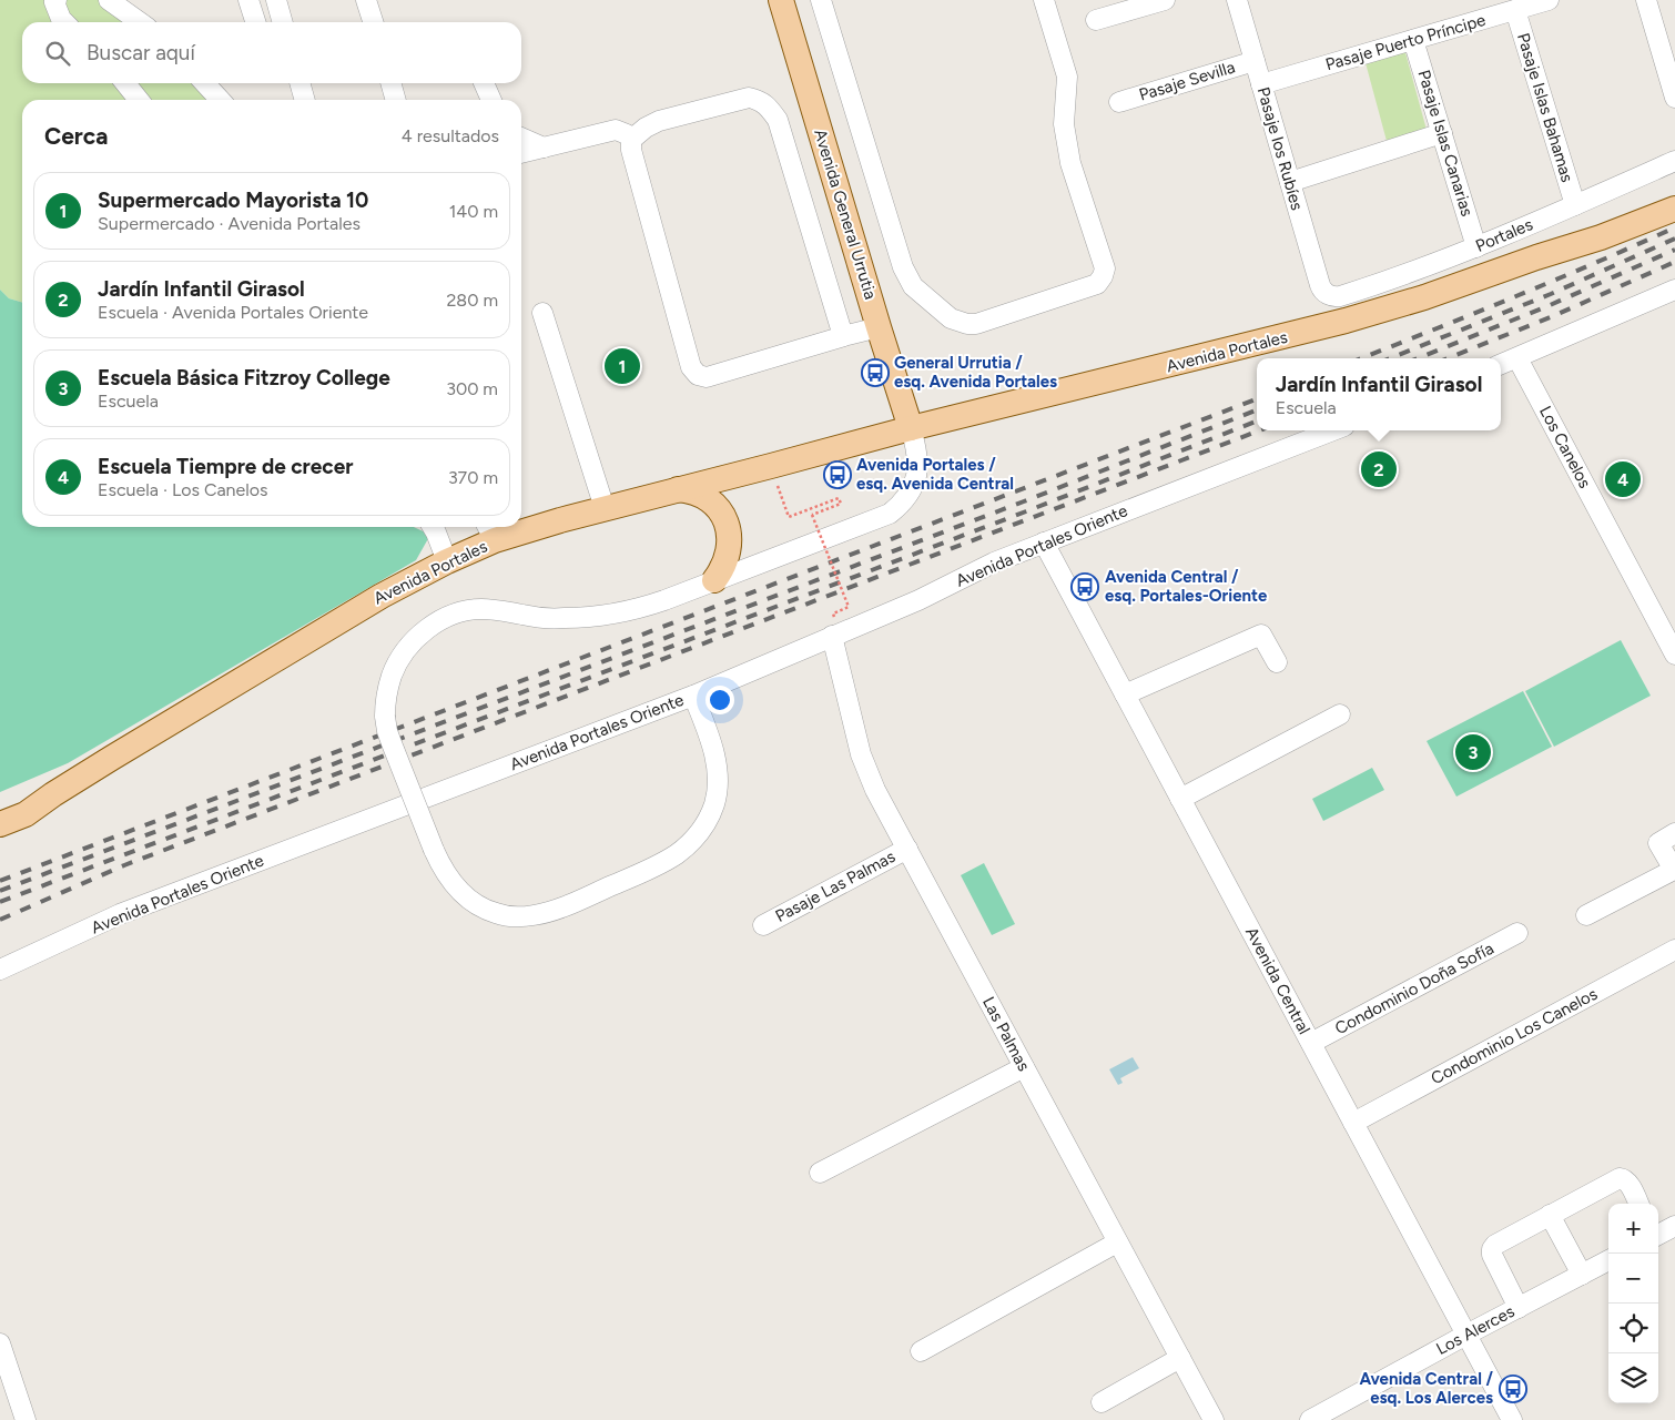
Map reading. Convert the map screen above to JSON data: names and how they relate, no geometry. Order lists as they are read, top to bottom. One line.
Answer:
{"streets":{"main road":["Avenida General Urrutia","Avenida Portales"],"street":["Pasaje Puerto Príncipe","Pasaje Sevilla","Pasaje Islas Bahamas","Pasaje Islas Canarias","Pasaje los Rubíes","Portales","Los Canelos","Avenida Portales Oriente","Pasaje Las Palmas","Avenida Central","Condominio Doña Sofía","Las Palmas","Condominio Los Canelos","Los Alerces"]},"crossings":[["Pasaje Puerto Príncipe","Pasaje Islas Bahamas"],["Pasaje Puerto Príncipe","Pasaje Islas Canarias"],["Pasaje Puerto Príncipe","Pasaje los Rubíes"],["Pasaje Sevilla","Pasaje los Rubíes"],["Pasaje Islas Bahamas","Portales"],["Pasaje Islas Canarias","Portales"],["Pasaje los Rubíes","Portales"],["Avenida General Urrutia","Avenida Portales"],["Avenida Portales Oriente","Avenida Central"],["Avenida Portales Oriente","Las Palmas"],["Pasaje Las Palmas","Las Palmas"],["Avenida Central","Condominio Doña Sofía"],["Avenida Central","Condominio Los Canelos"],["Avenida Central","Los Alerces"]],"places":{"bus stop":["General Urrutia / esq. Avenida Portales","Avenida Portales / esq. Avenida Central","Avenida Central / esq. Portales-Oriente","Avenida Central / esq. Los Alerces"]},"page":{"search":"Buscar aquí","heading":["Cerca","4 resultados"],"list":[{"mark":"1","name":"Supermercado Mayorista 10","note":"Supermercado · Avenida Portales","value":"140 m"},{"mark":"2","name":"Jardín Infantil Girasol","note":"Escuela · Avenida Portales Oriente","value":"280 m"},{"mark":"3","name":"Escuela Básica Fitzroy College","note":"Escuela","value":"300 m"},{"mark":"4","name":"Escuela Tiempre de crecer","note":"Escuela · Los Canelos","value":"370 m"}],"pins":["1","2","4","3"],"popup":["Jardín Infantil Girasol","Escuela"],"map_buttons":["+","−"]}}
